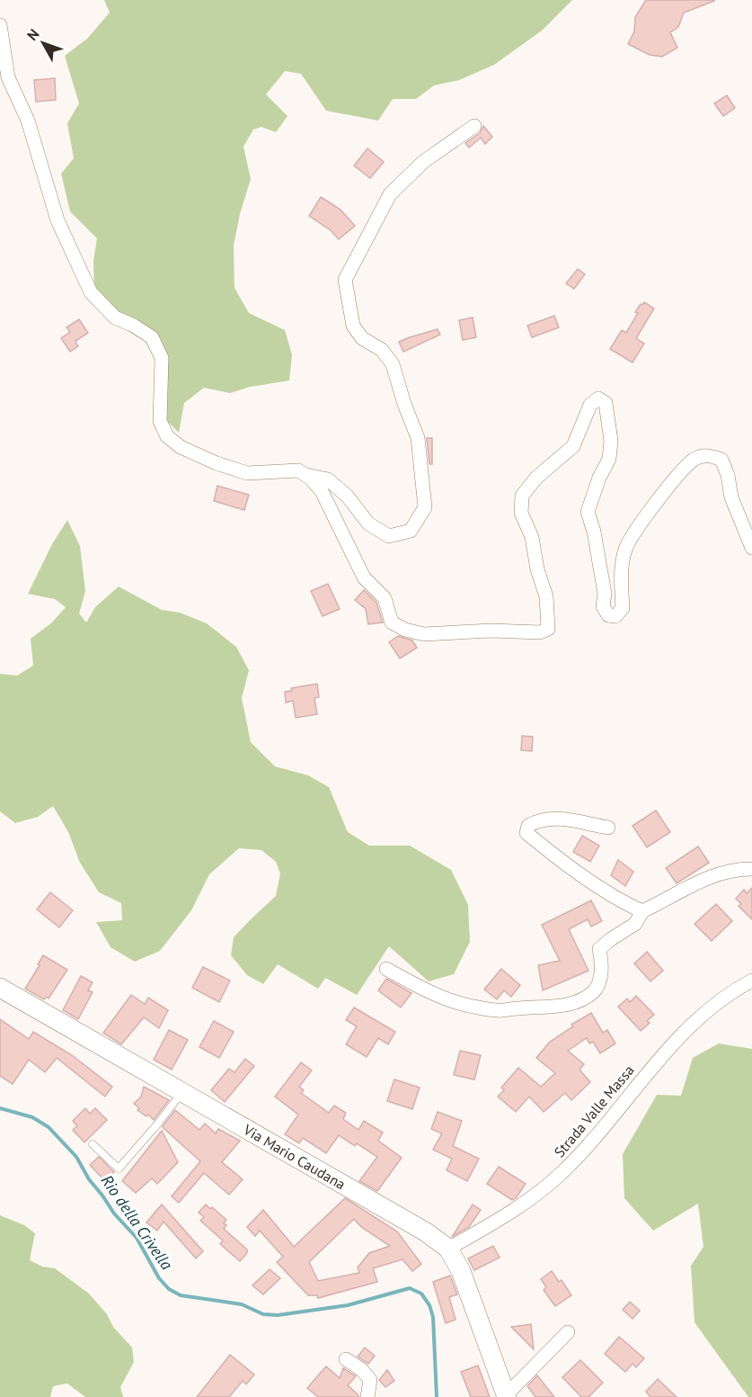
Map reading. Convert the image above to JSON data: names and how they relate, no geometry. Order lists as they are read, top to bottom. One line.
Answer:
{"streets":{"main road":["Via Mario Caudana"],"street":["Strada Valle Massa"]},"crossings":[["Strada Valle Massa","Via Mario Caudana"]],"water":["Rio della Crivella"],"north":"top left"}
